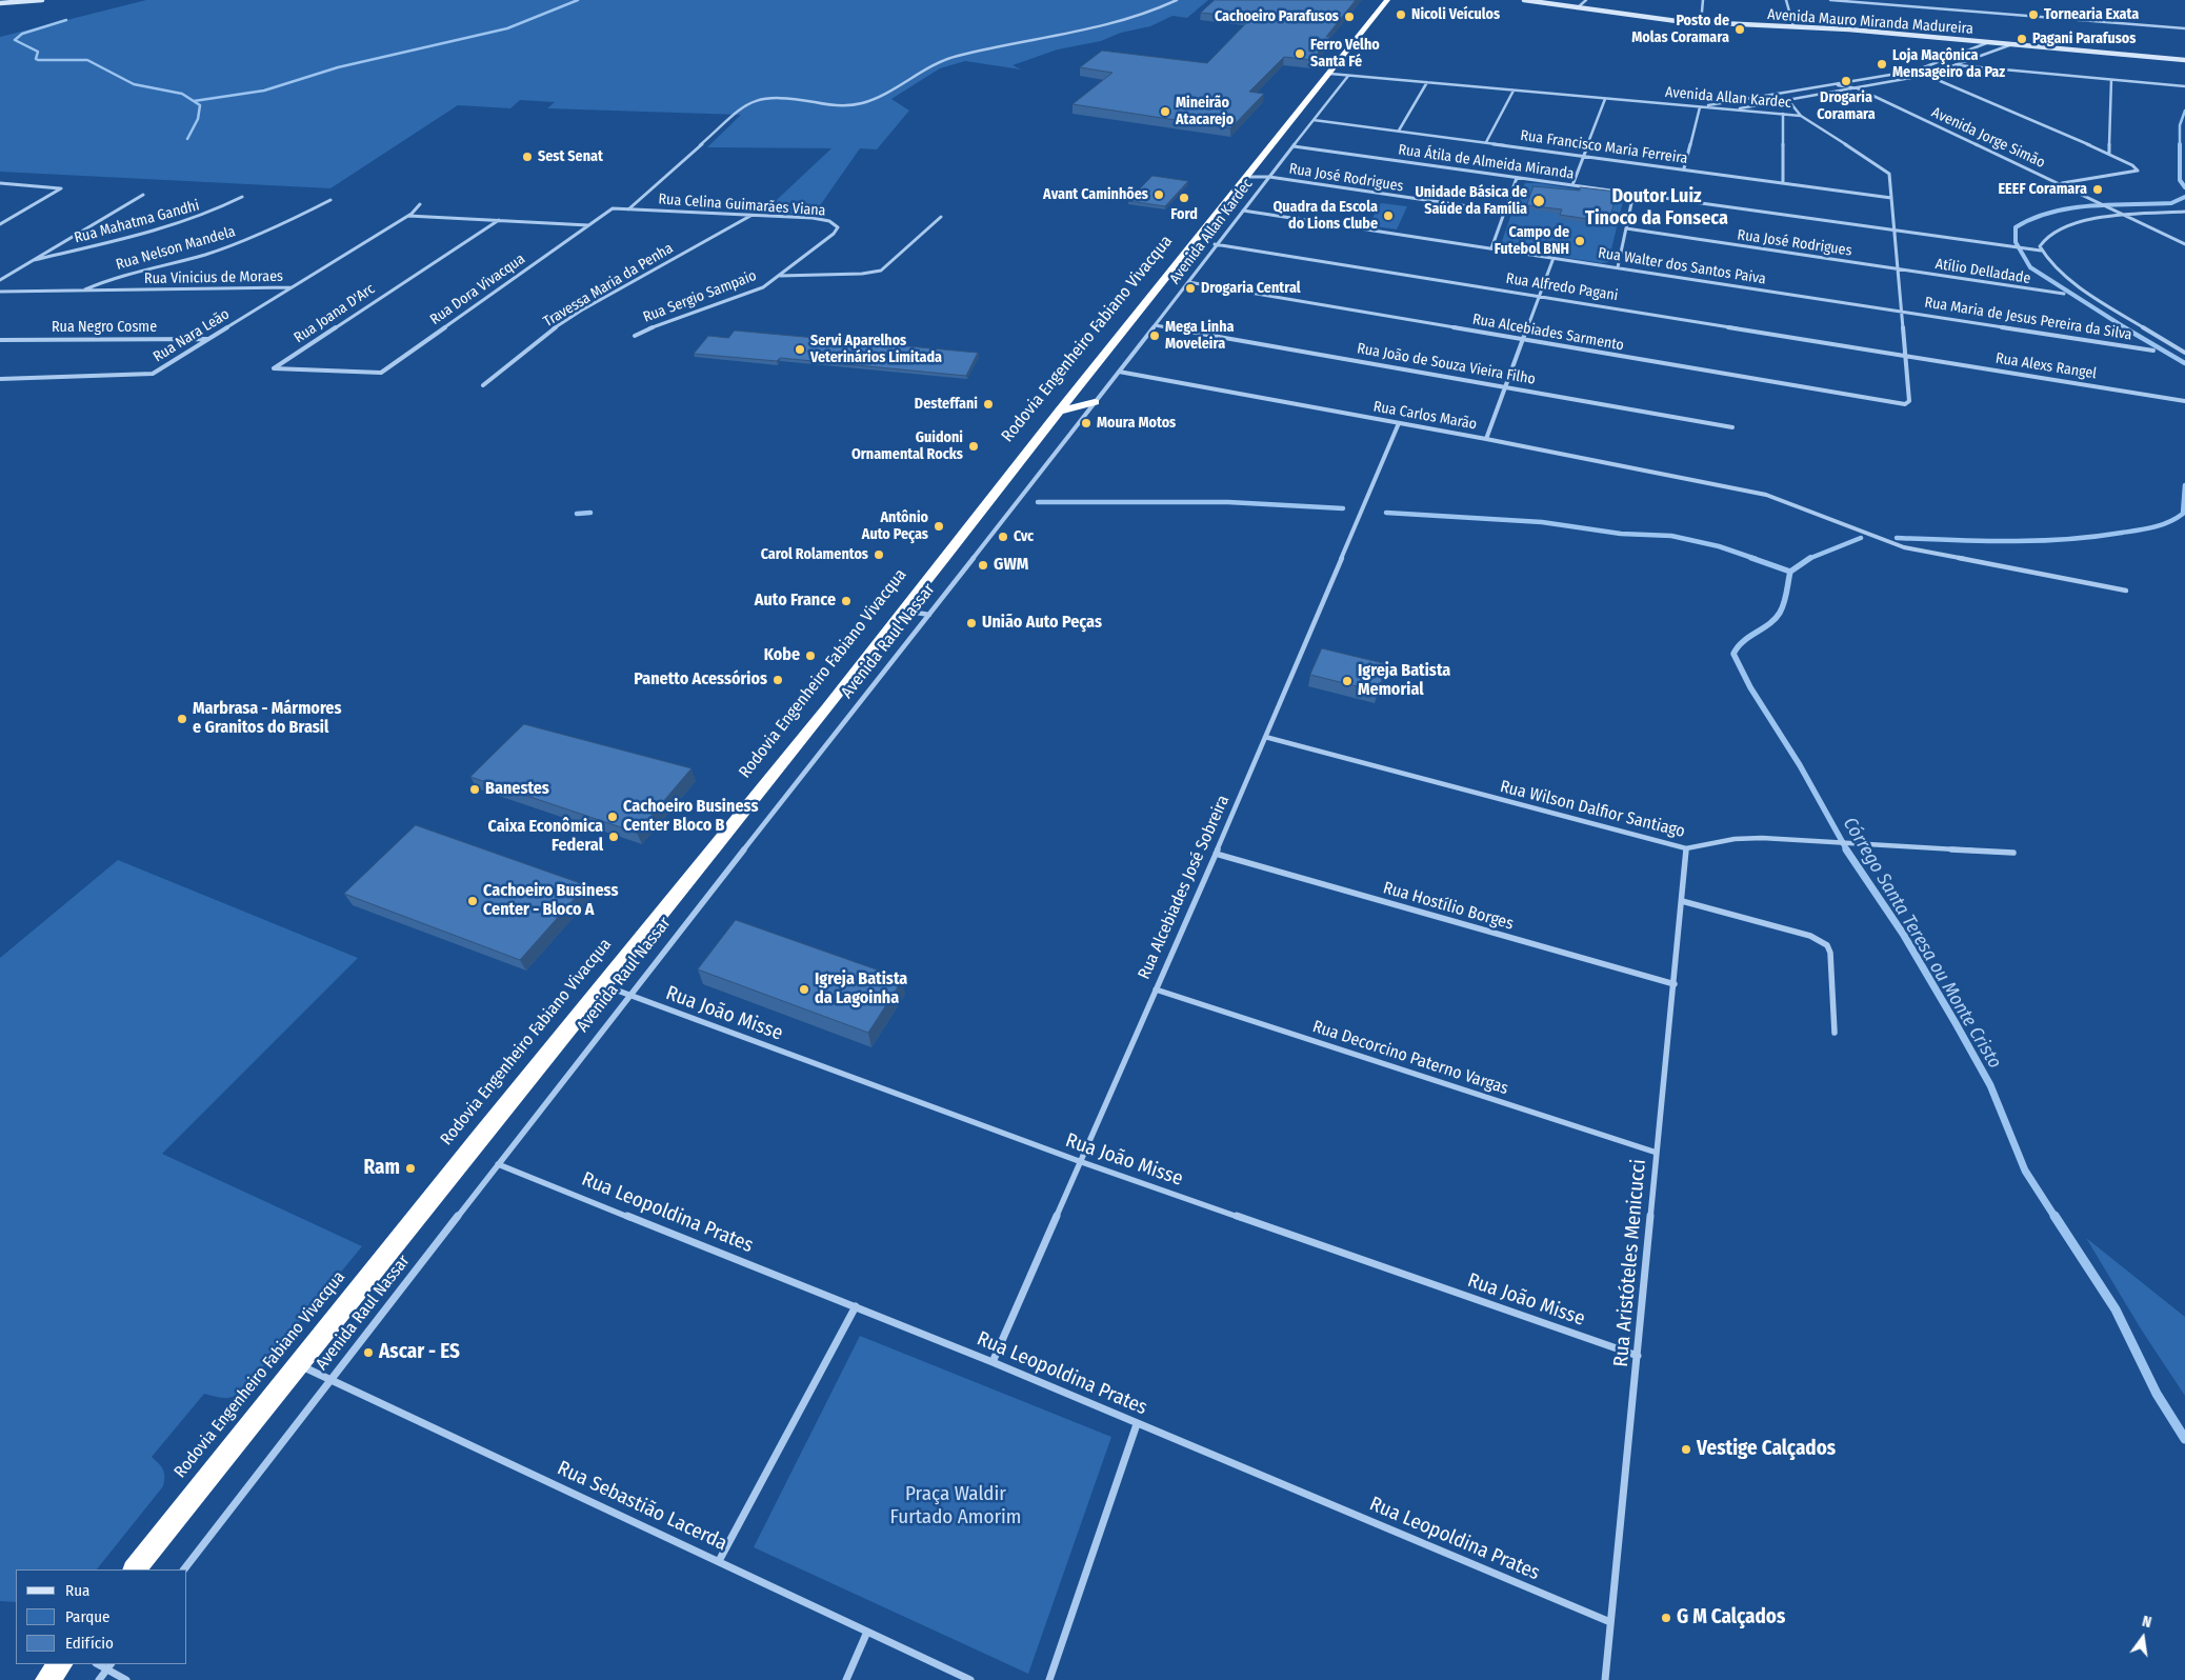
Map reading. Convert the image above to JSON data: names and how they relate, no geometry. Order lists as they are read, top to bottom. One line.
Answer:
{"streets":{"highway":["Rodovia Engenheiro Fabiano Vivacqua"],"main road":["Avenida Mauro Miranda Madureira"],"street":["Avenida Allan Kardec","Avenida Jorge Simão","Rua Francisco Maria Ferreira","Rua Átila de Almeida Miranda","Rua José Rodrigues","Rua Celina Guimarães Viana","Rua Mahatma Gandhi","Rua Nelson Mandela","Rua Walter dos Santos Paiva","Atílio Delladade","Rua Vinicius de Moraes","Travessa Maria da Penha","Rua Alfredo Pagani","Rua Dora Vivacqua","Rua Sergio Sampaio","Rua Joana D'Arc","Rua Maria de Jesus Pereira da Silva","Rua Negro Cosme","Rua Alcebiades Sarmento","Rua Nara Leão","Rua João de Souza Vieira Filho","Rua Alexs Rangel","Rua Carlos Marão","Avenida Raul Nassar","Rua Wilson Dalfior Santiago","Rua Alcebiades José Sobreira","Rua Hostílio Borges","Rua João Misse","Rua Decorcino Paterno Vargas","Rua Leopoldina Prates","Rua Aristóteles Menicucci","Rua Sebastião Lacerda"]},"crossings":[["Avenida Allan Kardec","Rua Francisco Maria Ferreira"],["Avenida Allan Kardec","Rua Átila de Almeida Miranda"],["Avenida Allan Kardec","Rua José Rodrigues"],["Avenida Allan Kardec","Rua Walter dos Santos Paiva"],["Avenida Allan Kardec","Atílio Delladade"],["Avenida Allan Kardec","Rua Alfredo Pagani"],["Avenida Allan Kardec","Rua Maria de Jesus Pereira da Silva"],["Avenida Allan Kardec","Rua Alcebiades Sarmento"],["Avenida Allan Kardec","Rodovia Engenheiro Fabiano Vivacqua"],["Avenida Allan Kardec","Rua João de Souza Vieira Filho"],["Avenida Allan Kardec","Rua Alexs Rangel"],["Avenida Allan Kardec","Rua Carlos Marão"],["Avenida Allan Kardec","Avenida Raul Nassar"],["Rua José Rodrigues","Atílio Delladade"],["Rua José Rodrigues","Rodovia Engenheiro Fabiano Vivacqua"],["Rua Celina Guimarães Viana","Travessa Maria da Penha"],["Rua Celina Guimarães Viana","Rua Sergio Sampaio"],["Rua Nelson Mandela","Rua Vinicius de Moraes"],["Rua Walter dos Santos Paiva","Rua Maria de Jesus Pereira da Silva"],["Rua Vinicius de Moraes","Rua Nara Leão"],["Rua Alfredo Pagani","Rua Alexs Rangel"],["Rua Dora Vivacqua","Rua Joana D'Arc"],["Rua Negro Cosme","Rua Nara Leão"],["Rodovia Engenheiro Fabiano Vivacqua","Rua João Misse"],["Rodovia Engenheiro Fabiano Vivacqua","Rua Sebastião Lacerda"],["Rua Carlos Marão","Rua Alcebiades José Sobreira"],["Avenida Raul Nassar","Rua João Misse"],["Avenida Raul Nassar","Rua Leopoldina Prates"],["Avenida Raul Nassar","Rua Sebastião Lacerda"],["Rua Wilson Dalfior Santiago","Rua Alcebiades José Sobreira"],["Rua Wilson Dalfior Santiago","Rua Aristóteles Menicucci"],["Rua Alcebiades José Sobreira","Rua Hostílio Borges"],["Rua Alcebiades José Sobreira","Rua João Misse"],["Rua Alcebiades José Sobreira","Rua Decorcino Paterno Vargas"],["Rua Alcebiades José Sobreira","Rua Leopoldina Prates"],["Rua Hostílio Borges","Rua Aristóteles Menicucci"],["Rua João Misse","Rua Aristóteles Menicucci"],["Rua Decorcino Paterno Vargas","Rua Aristóteles Menicucci"],["Rua Leopoldina Prates","Rua Aristóteles Menicucci"]],"districts":["Doutor Luiz Tinoco da Fonseca"],"water":["Córrego Santa Teresa ou Monte Cristo"],"parks":["Praça Waldir Furtado Amorim"],"places":["Nicoli Veículos","Tornearia Exata","Cachoeiro Parafusos","Posto de Molas Coramara","Pagani Parafusos","Ferro Velho Santa Fé","Loja Maçônica Mensageiro da Paz","Drogaria Coramara","Mineirão Atacarejo","Sest Senat","EEEF Coramara","Avant Caminhões","Ford","Unidade Básica de Saúde da Família","Quadra da Escola do Lions Clube","Campo de Futebol BNH","Drogaria Central","Mega Linha Moveleira","Servi Aparelhos Veterinários Limitada","Desteffani","Moura Motos","Guidoni Ornamental Rocks","Antônio Auto Peças","Cvc","Carol Rolamentos","GWM","Auto France","União Auto Peças","Kobe","Panetto Acessórios","Igreja Batista Memorial","Marbrasa - Mármores e Granitos do Brasil","Banestes","Cachoeiro Business Center Bloco B","Caixa Econômica Federal","Cachoeiro Business Center - Bloco A","Igreja Batista da Lagoinha","Ram","Ascar - ES","Vestige Calçados","G M Calçados"],"legend":["Rua","Parque","Edifício"],"north":"top"}
